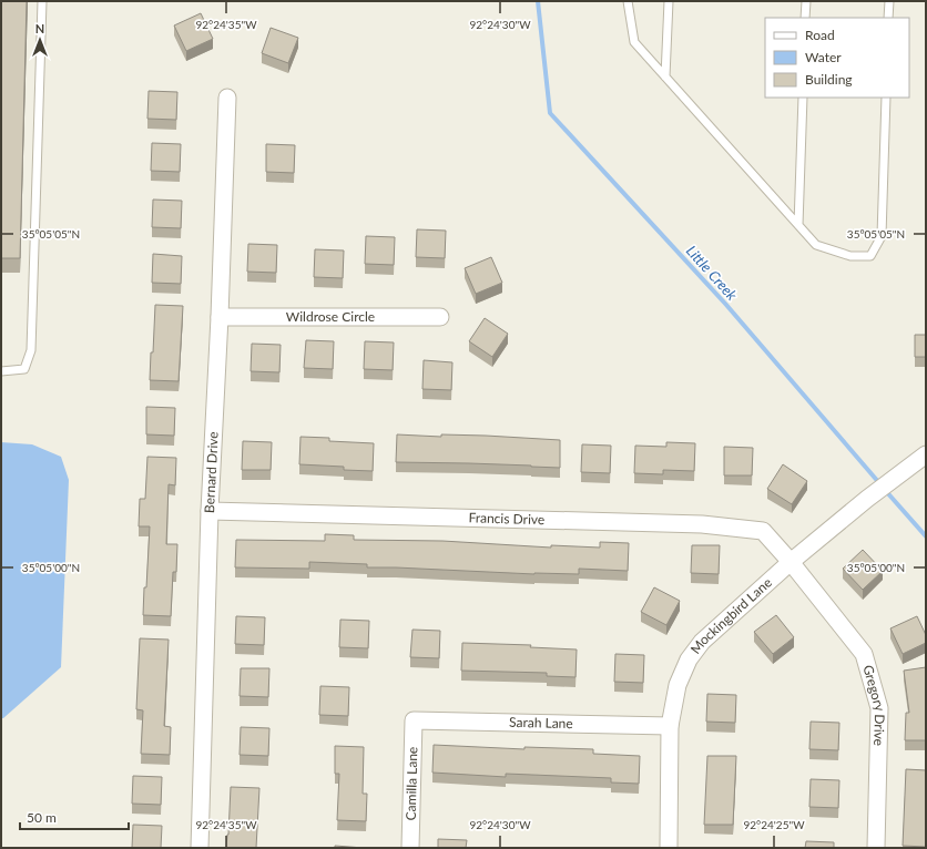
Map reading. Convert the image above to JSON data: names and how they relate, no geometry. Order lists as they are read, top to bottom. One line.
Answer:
{"streets":{"street":["Wildrose Circle","Bernard Drive","Francis Drive","Mockingbird Lane","Gregory Drive","Sarah Lane","Camilla Lane"]},"crossings":[["Wildrose Circle","Bernard Drive"],["Bernard Drive","Francis Drive"],["Francis Drive","Mockingbird Lane"],["Francis Drive","Gregory Drive"],["Mockingbird Lane","Gregory Drive"],["Mockingbird Lane","Sarah Lane"],["Sarah Lane","Camilla Lane"]],"water":["Little Creek"],"legend":["Road","Water","Building"],"scale_bar":"50 m","north":"top","coordinates":["92°24'35\"W","92°24'30\"W","35°05'05\"N","35°05'00\"N","92°24'25\"W"]}
